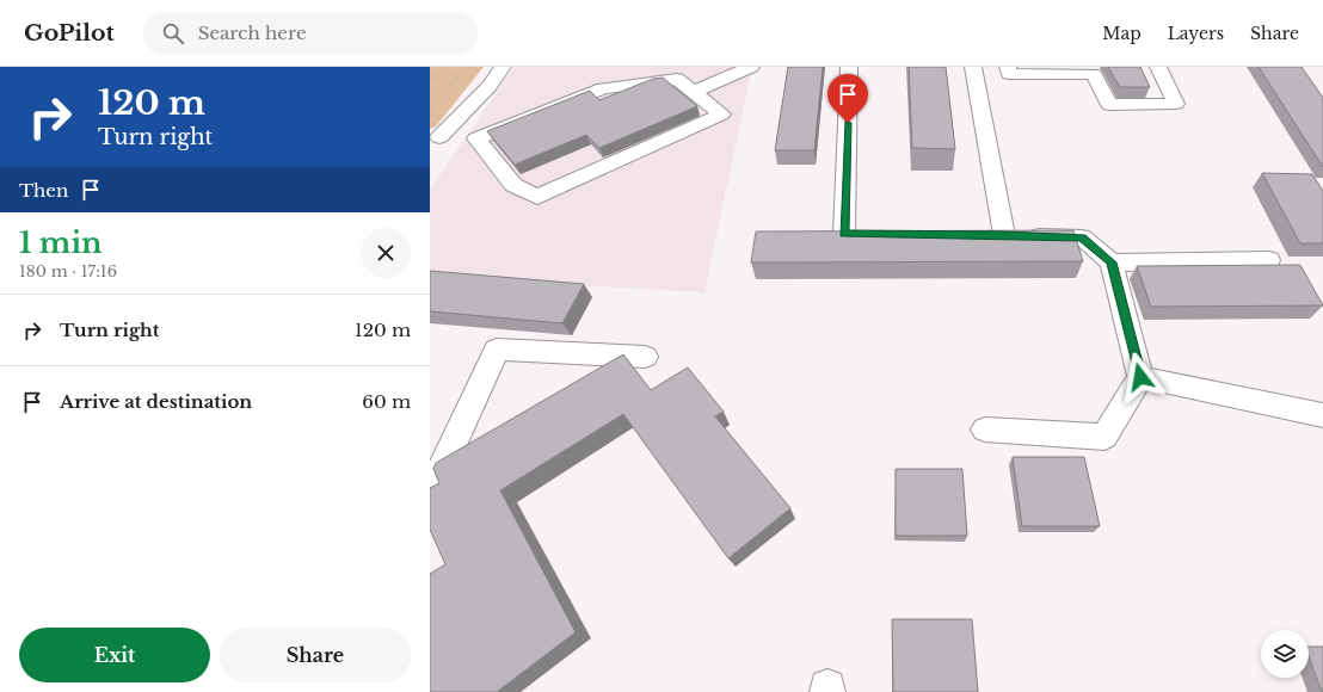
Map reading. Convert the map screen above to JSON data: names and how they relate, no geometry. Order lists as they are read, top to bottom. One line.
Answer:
{"page":{"header":"GoPilot","search":"Search here","nav":["Map","Layers","Share"],"turn":["120 m","Turn right"],"then":"Then","heading":["1 min","180 m · 17:16"],"list":[{"name":"Turn right","value":"120 m"},{"name":"Arrive at destination","value":"60 m"}],"buttons":["Exit","Share"]}}
